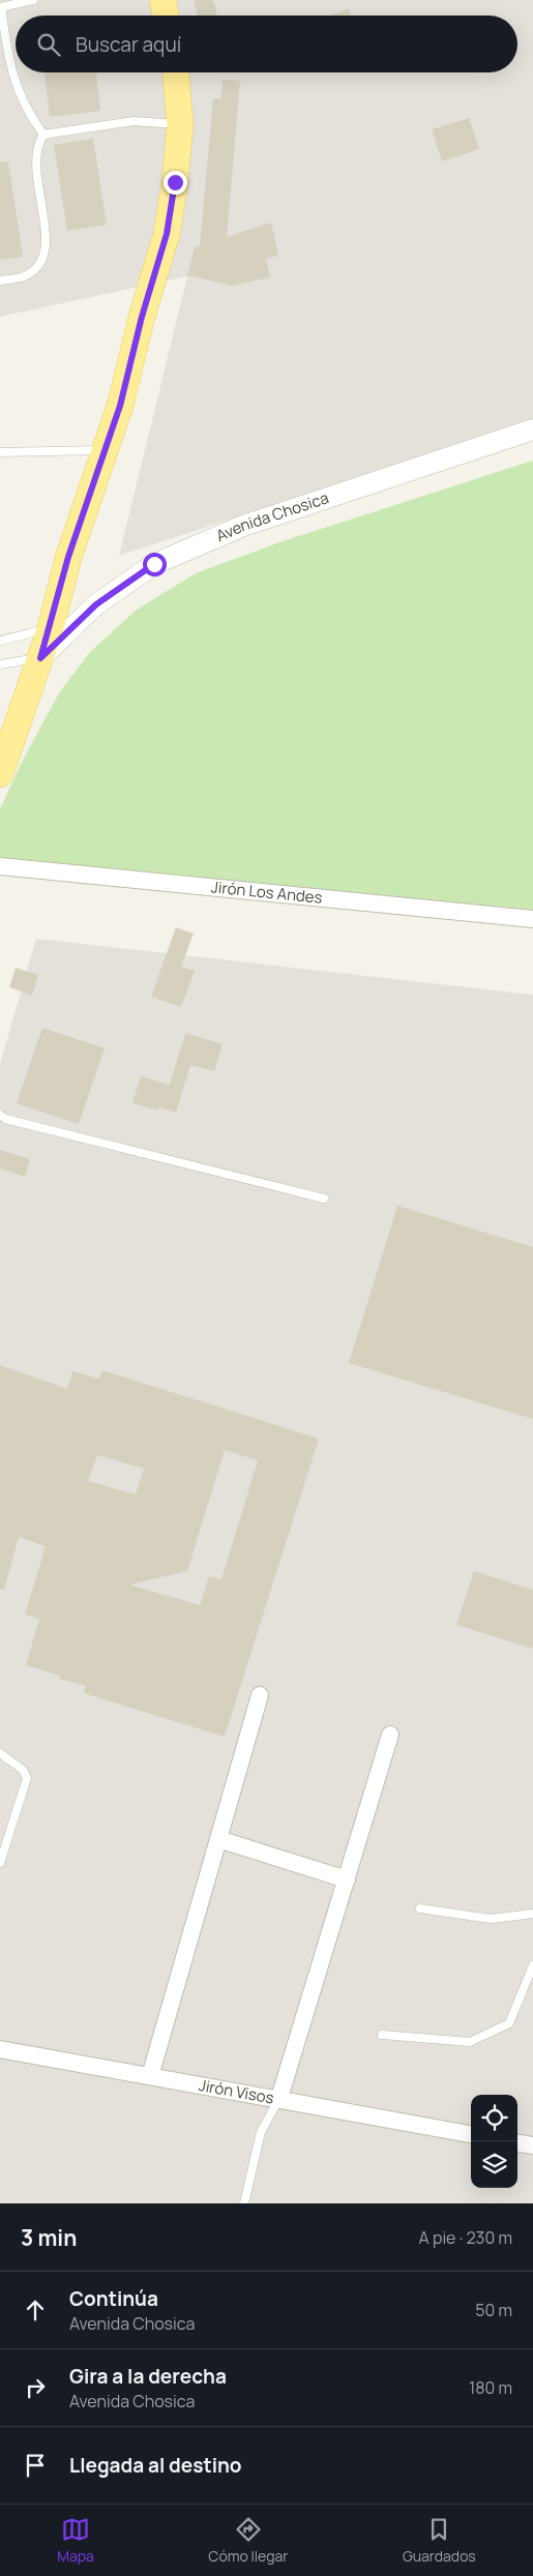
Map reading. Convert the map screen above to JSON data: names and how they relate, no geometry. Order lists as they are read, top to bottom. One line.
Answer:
{"streets":{"main road":["Avenida Chosica"],"street":["Jirón Los Andes","Jirón Visos"]},"page":{"search":"Buscar aquí","heading":["3 min","A pie · 230 m"],"list":[["Continúa","Avenida Chosica","50 m"],["Gira a la derecha","Avenida Chosica","180 m"],"Llegada al destino"],"nav":["Mapa","Cómo llegar","Guardados"]}}
